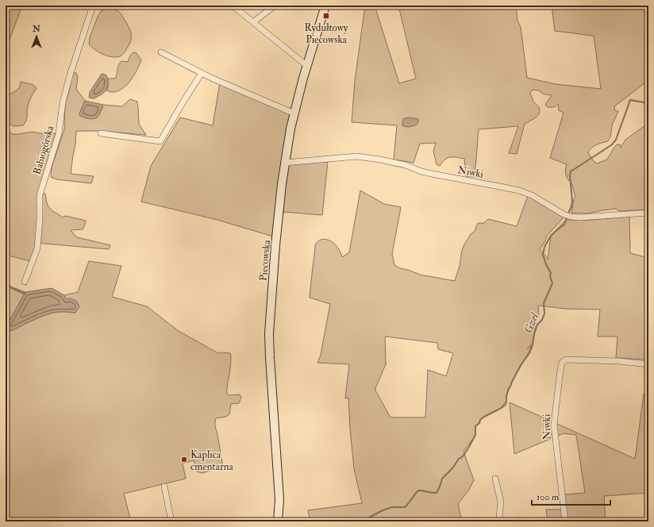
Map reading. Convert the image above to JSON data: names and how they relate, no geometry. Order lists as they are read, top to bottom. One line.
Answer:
{"streets":{"street":["Babiogórska","Niwki","Piecowska"]},"crossings":[["Niwki","Piecowska"]],"water":["Gzel"],"places":{"transit":["Rydułtowy Piecowska"],"other":["Kaplica cmentarna"]},"scale_bar":"100 m","north":"top"}
